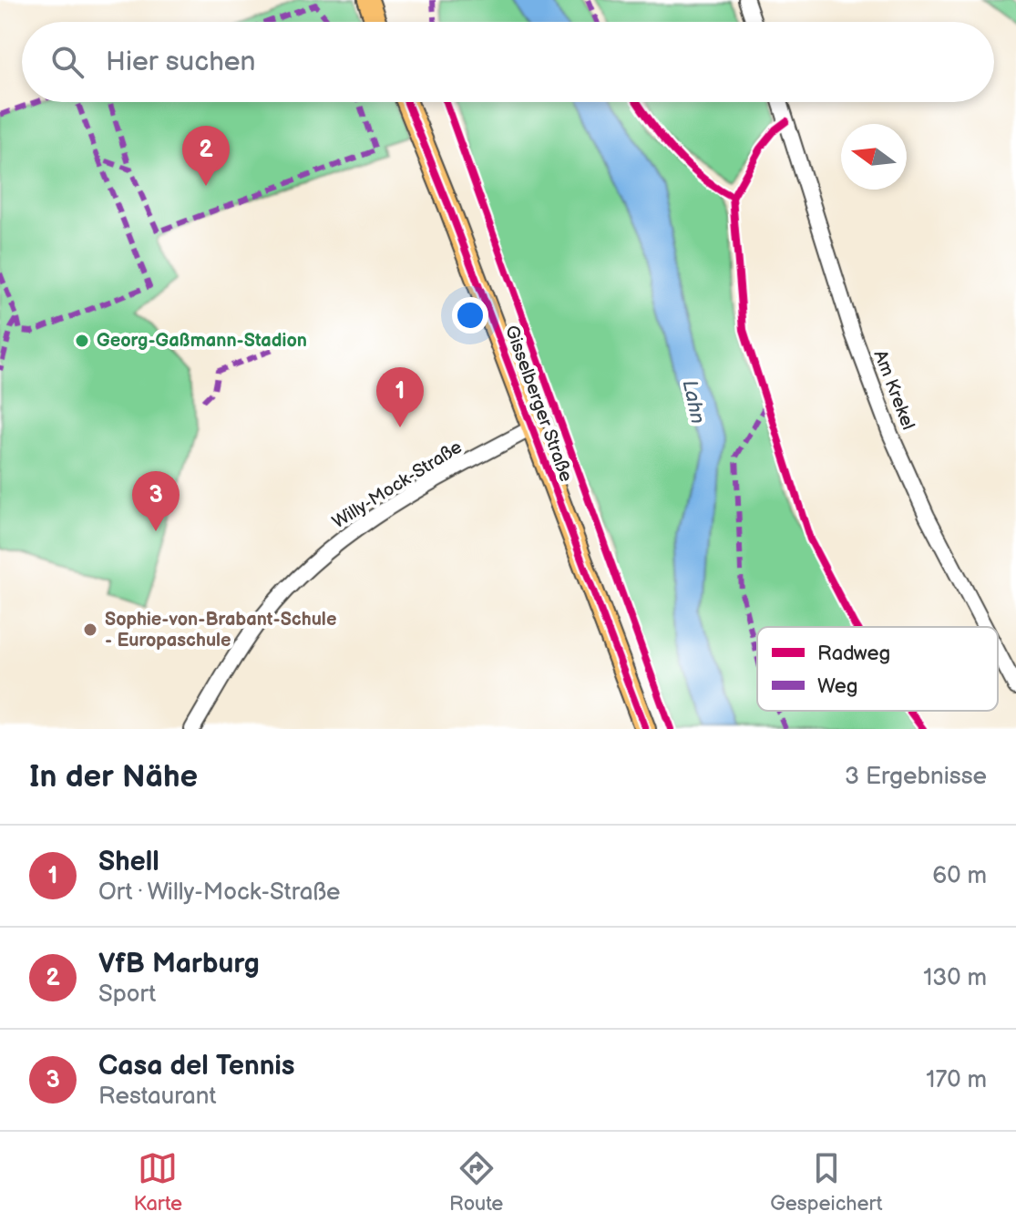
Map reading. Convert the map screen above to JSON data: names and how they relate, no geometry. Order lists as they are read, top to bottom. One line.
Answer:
{"streets":{"main road":["Gisselberger Straße"],"street":["Am Krekel","Willy-Mock-Straße"]},"crossings":[["Gisselberger Straße","Willy-Mock-Straße"]],"water":["Lahn"],"places":["Georg-Gaßmann-Stadion","Sophie-von-Brabant-Schule - Europaschule"],"legend":["Radweg","Weg"],"north":"left","page":{"search":"Hier suchen","pins":["2","1","3"],"heading":["In der Nähe","3 Ergebnisse"],"list":[{"mark":"1","name":"Shell","note":"Ort · Willy-Mock-Straße","value":"60 m"},{"mark":"2","name":"VfB Marburg","note":"Sport","value":"130 m"},{"mark":"3","name":"Casa del Tennis","note":"Restaurant","value":"170 m"}],"nav":["Karte","Route","Gespeichert"]}}
